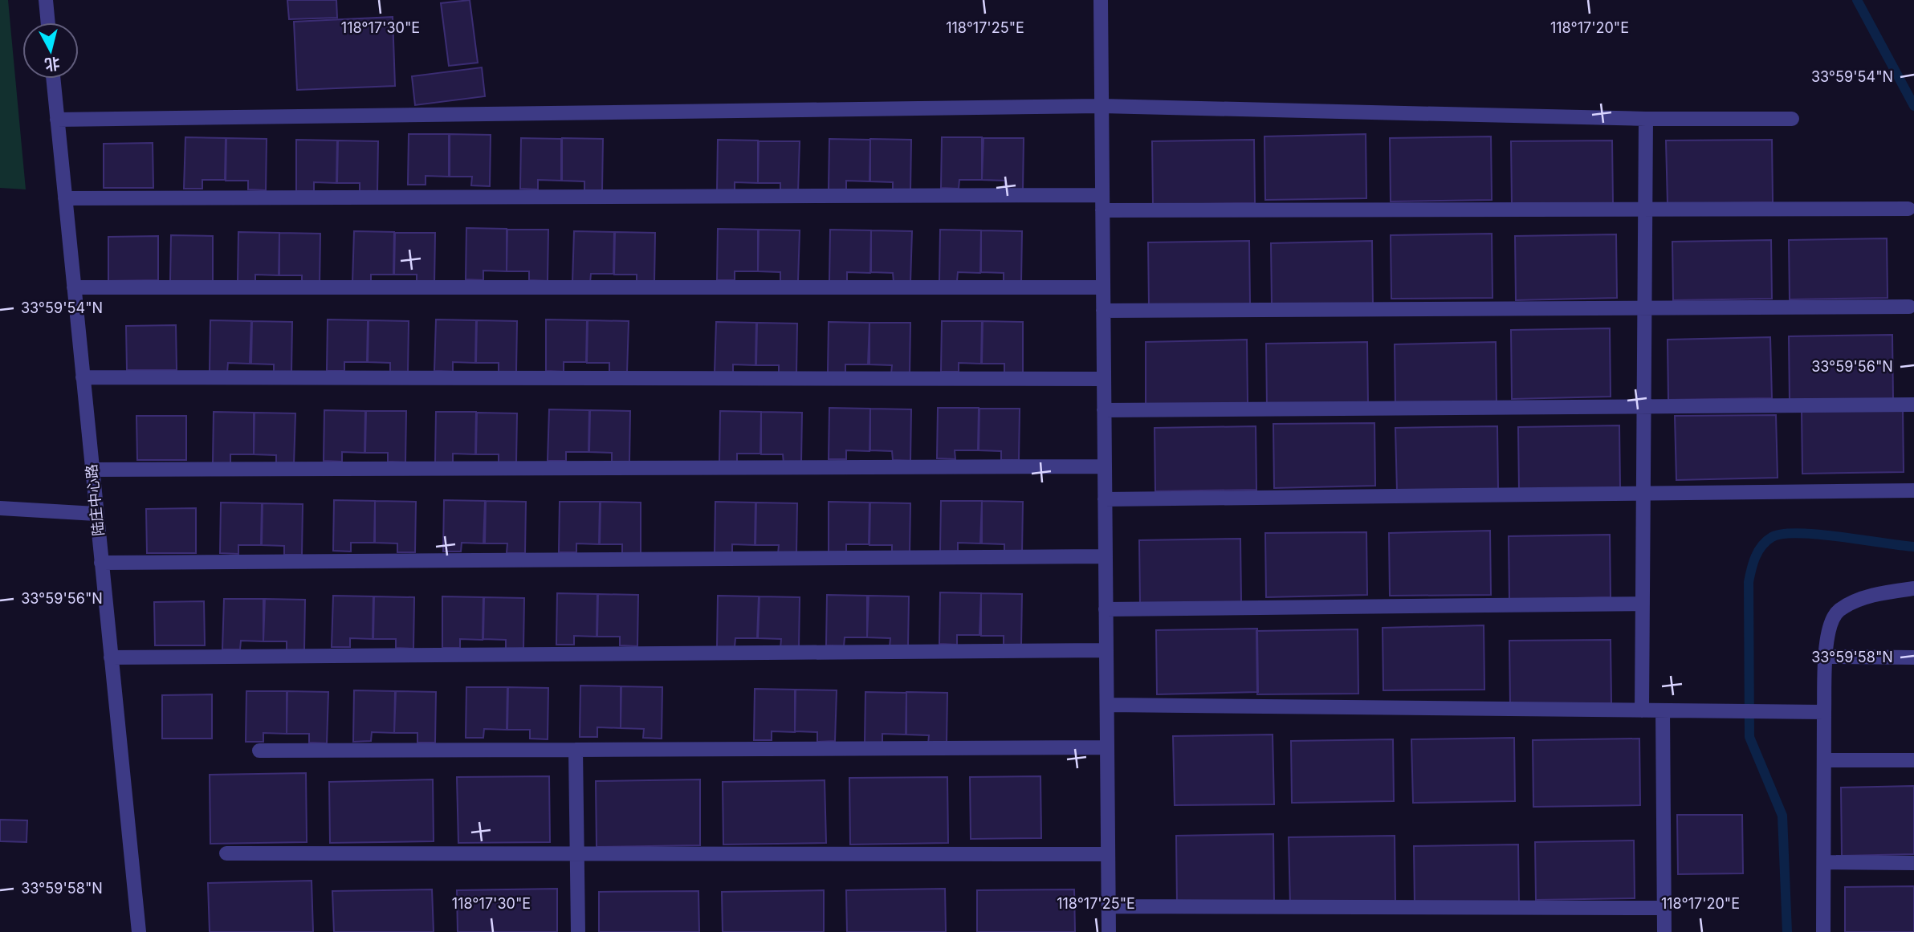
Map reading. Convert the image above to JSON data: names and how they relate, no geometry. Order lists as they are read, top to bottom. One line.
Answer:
{"streets":{"street":["陆庄中心路"]},"north":"bottom","coordinates":["118°17'30\"E","118°17'25\"E","118°17'20\"E","33°59'54\"N","33°59'56\"N","33°59'58\"N"]}
